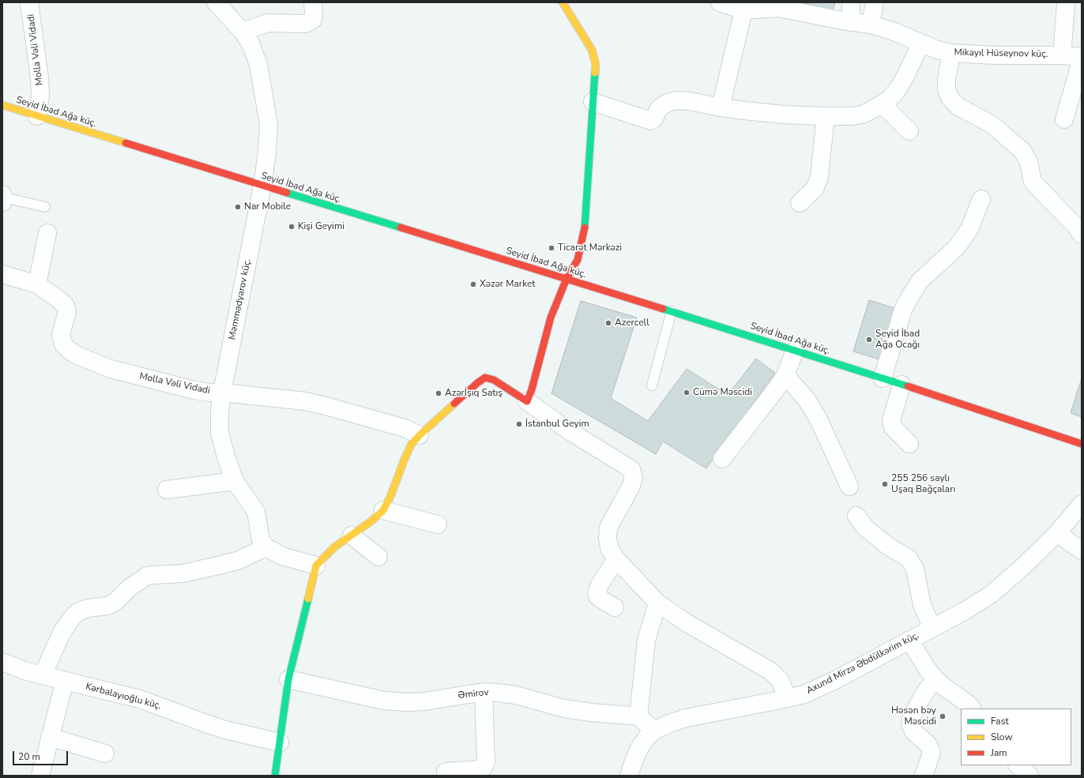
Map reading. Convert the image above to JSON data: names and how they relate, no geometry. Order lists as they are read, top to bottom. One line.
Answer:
{"streets":{"street":["Molla Vəli Vidadi","Mikayıl Hüseynov küç.","Seyid İbad Ağa küç.","Məmmədyarov küç.","Axund Mirzə Əbdülkərim küç.","Əmirov","Kərbalayıoğlu küç."]},"crossings":[["Molla Vəli Vidadi","Seyid İbad Ağa küç."],["Molla Vəli Vidadi","Məmmədyarov küç."],["Seyid İbad Ağa küç.","Məmmədyarov küç."]],"places":["Nar Mobile","Kişi Geyimi","Ticarət Mərkəzi","Xəzər Market","Azercell","Seyid İbad Ağa Ocağı","Cümə Məscidi","Azərİşıq Satış","İstanbul Geyim","255 256 saylı Uşaq Bağçaları","Həsən bəy Məscidi"],"legend":["Fast","Slow","Jam"],"scale_bar":"20 m"}
